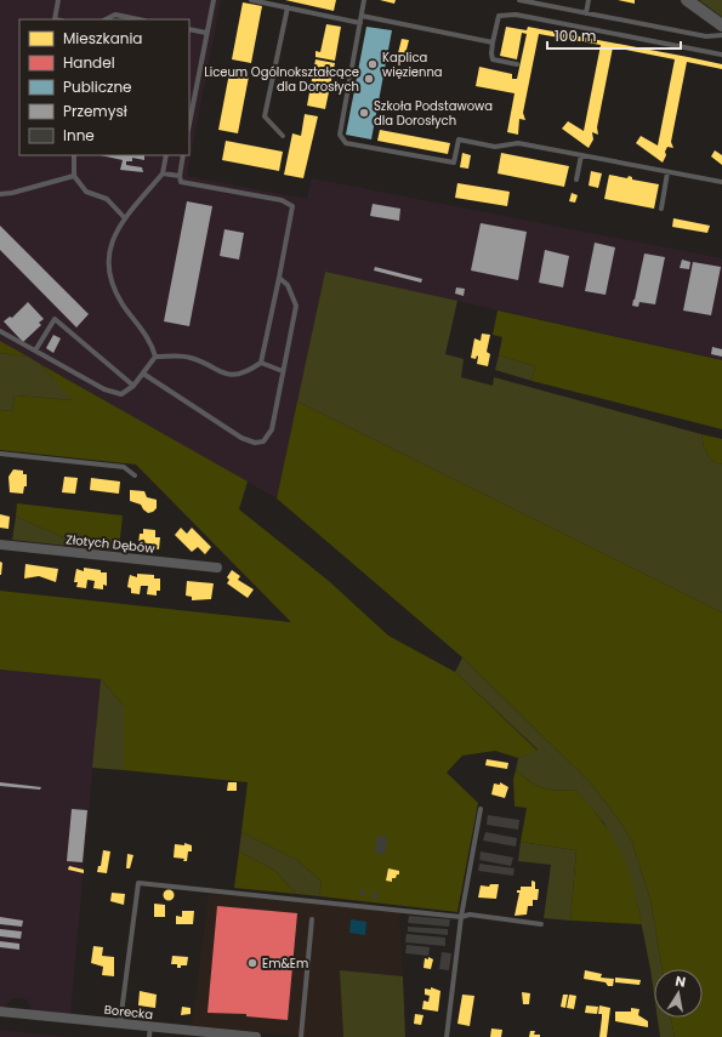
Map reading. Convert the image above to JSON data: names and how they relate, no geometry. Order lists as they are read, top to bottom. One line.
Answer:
{"streets":{"street":["Złotych Dębów","Borecka"]},"places":["Kaplica więzienna","Liceum Ogólnokształcące dla Dorosłych","Szkoła Podstawowa dla Dorosłych","Em&Em"],"legend":["Mieszkania","Handel","Publiczne","Przemysł","Inne"],"scale_bar":"100 m","north":"top"}
